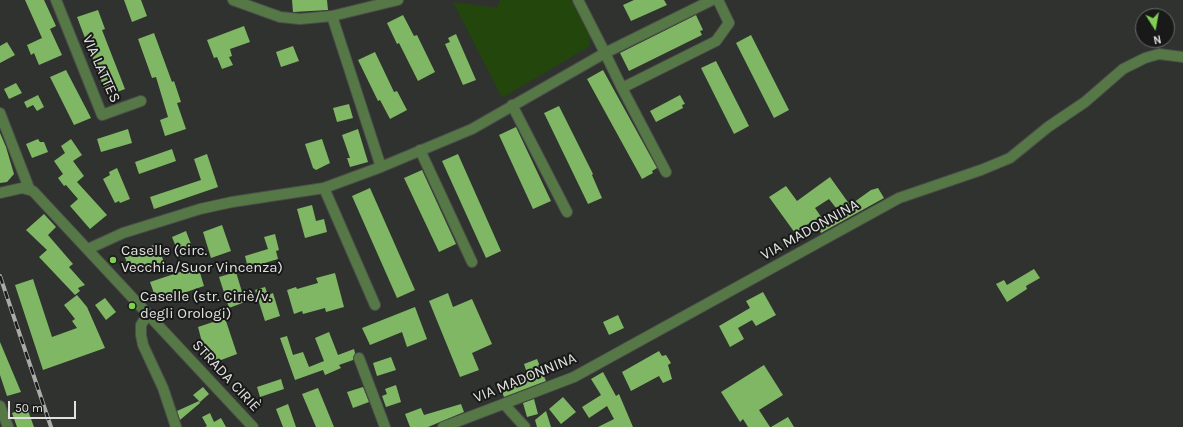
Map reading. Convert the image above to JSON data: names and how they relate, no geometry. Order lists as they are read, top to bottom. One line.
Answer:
{"streets":{"street":["VIA LATTES","VIA MADONNINA","STRADA CIRIÈ"]},"places":["Caselle (circ. Vecchia/Suor Vincenza)","Caselle (str. Ciriè/v. degli Orologi)"],"scale_bar":"50 m","north":"bottom"}
